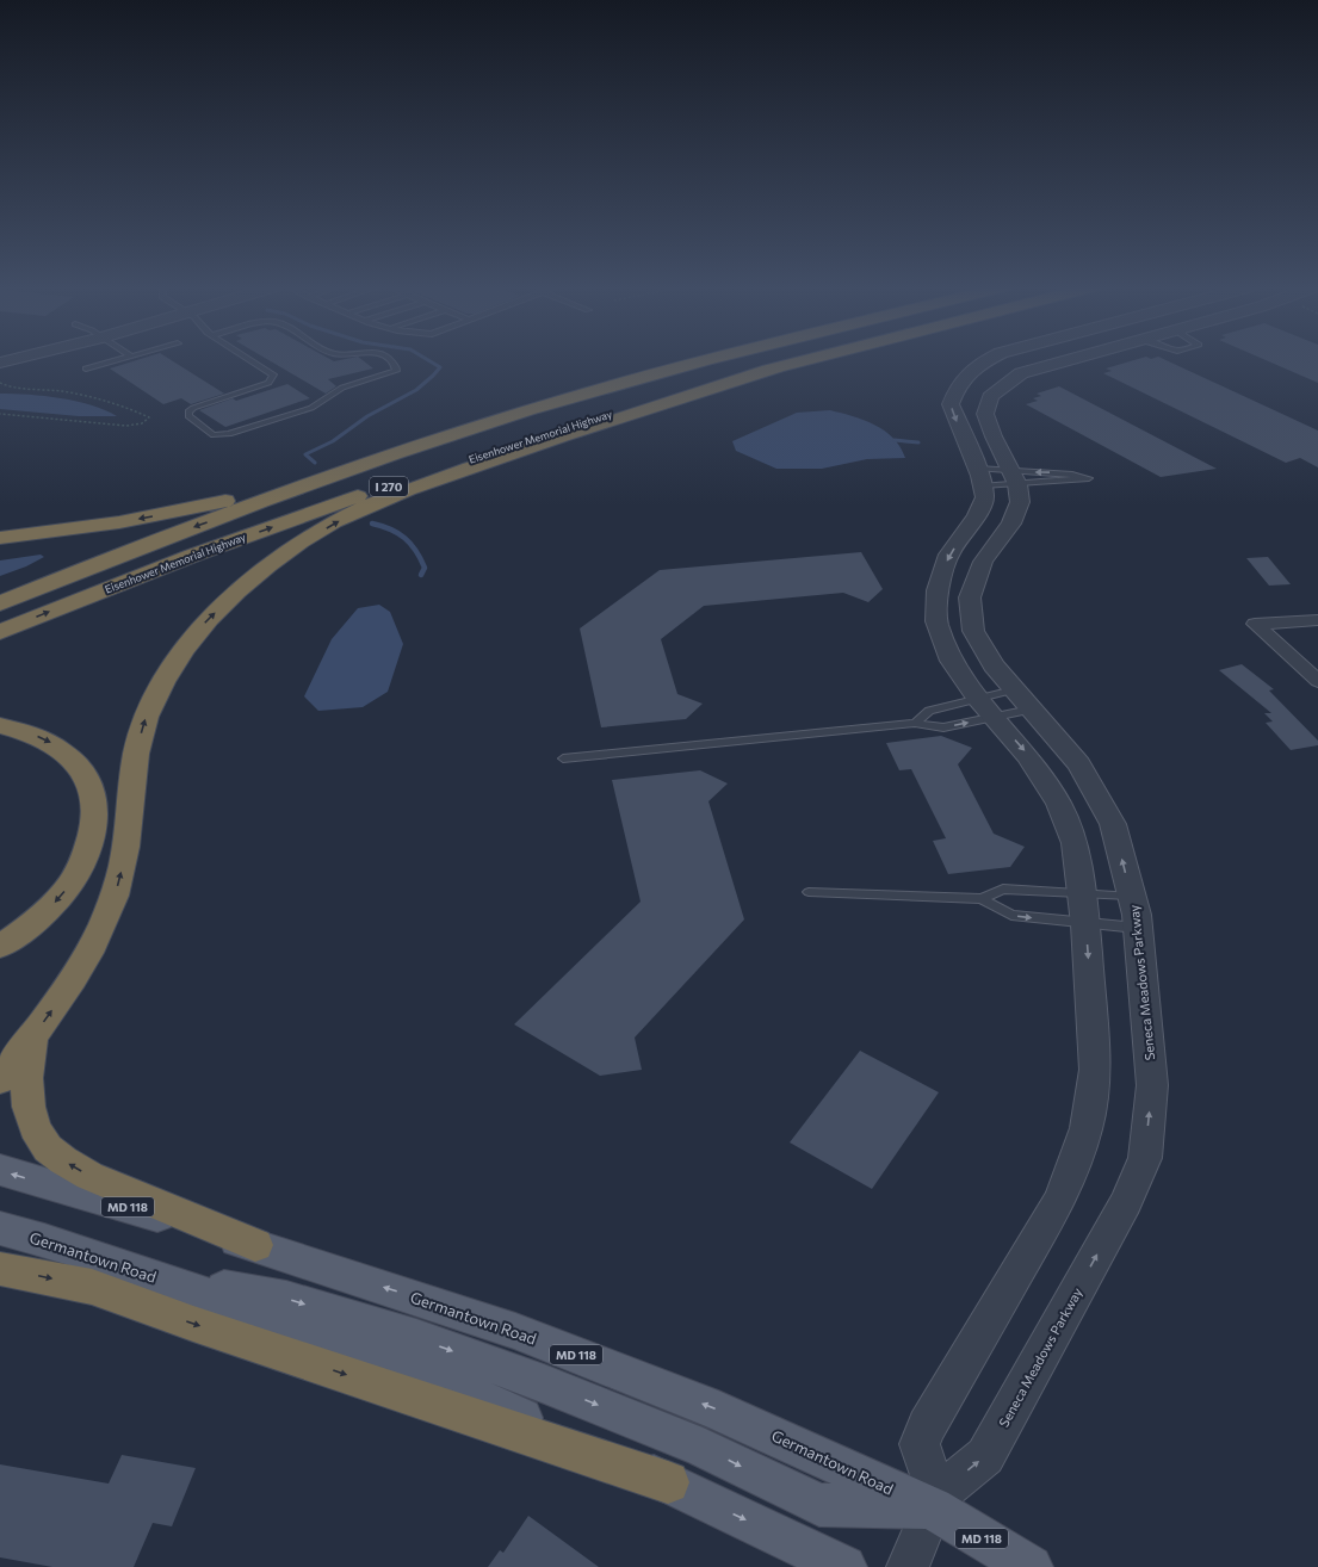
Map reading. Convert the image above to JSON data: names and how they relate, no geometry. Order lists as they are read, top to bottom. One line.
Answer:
{"streets":{"highway":["Eisenhower Memorial Highway","I 270"],"main road":["MD 118","Germantown Road"],"street":["Seneca Meadows Parkway"]},"crossings":[["Seneca Meadows Parkway","Germantown Road"]]}
